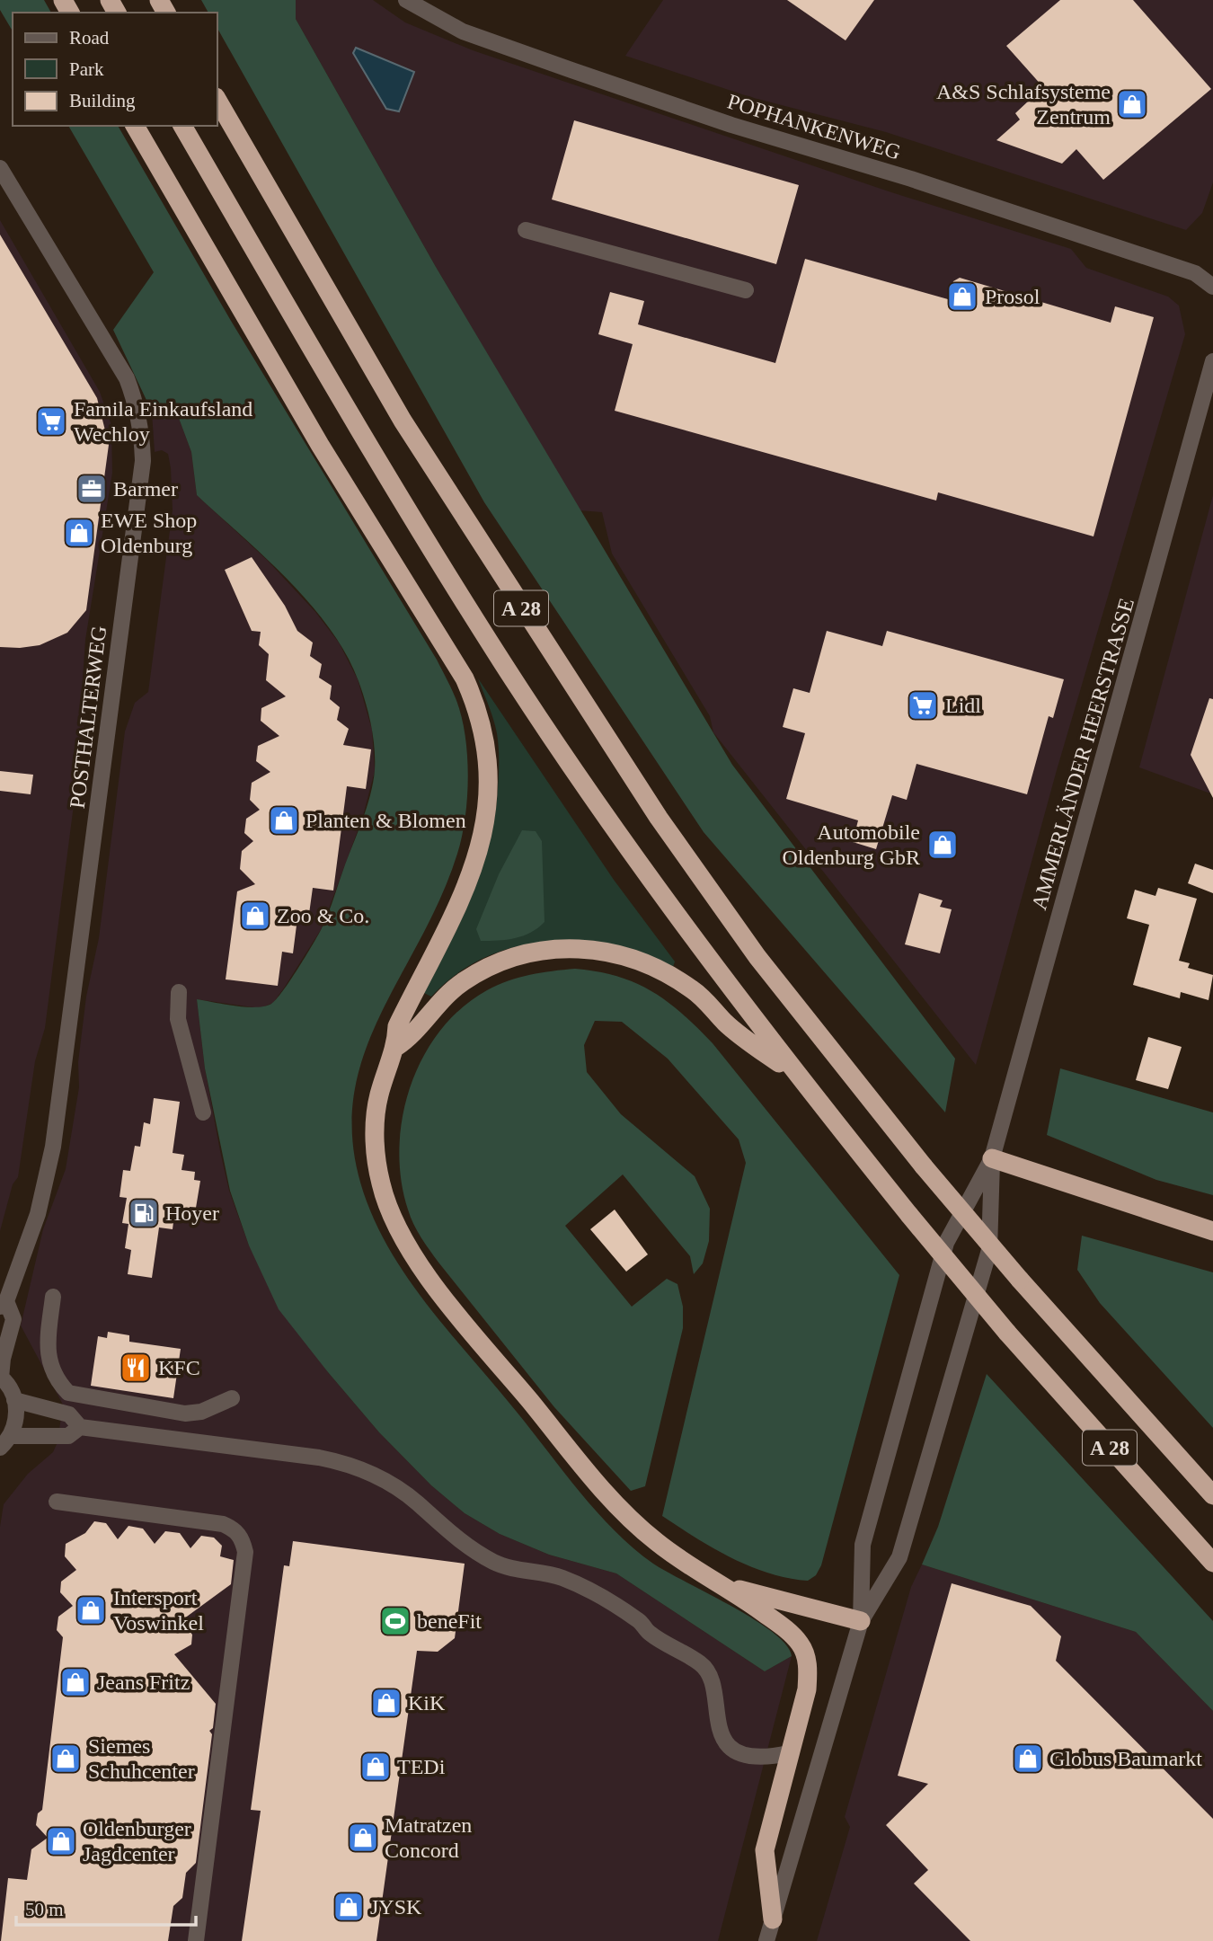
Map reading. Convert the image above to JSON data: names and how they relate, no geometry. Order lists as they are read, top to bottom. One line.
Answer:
{"streets":{"highway":["A 28"],"street":["POPHANKENWEG","POSTHALTERWEG","AMMERLÄNDER HEERSTRASSE"]},"places":{"shop":["A&S Schlafsysteme Zentrum","Prosol","EWE Shop Oldenburg","Planten & Blomen","Automobile Oldenburg GbR","Zoo & Co.","Intersport Voswinkel","Jeans Fritz","KiK","Siemes Schuhcenter","Globus Baumarkt","TEDi","Matratzen Concord","Oldenburger Jagdcenter","JYSK"],"supermarket":["Famila Einkaufsland Wechloy","Lidl"],"office":["Barmer"],"fuel station":["Hoyer"],"restaurant":["KFC"],"sports":["beneFit"]},"legend":["Road","Park","Building"],"scale_bar":"50 m"}
